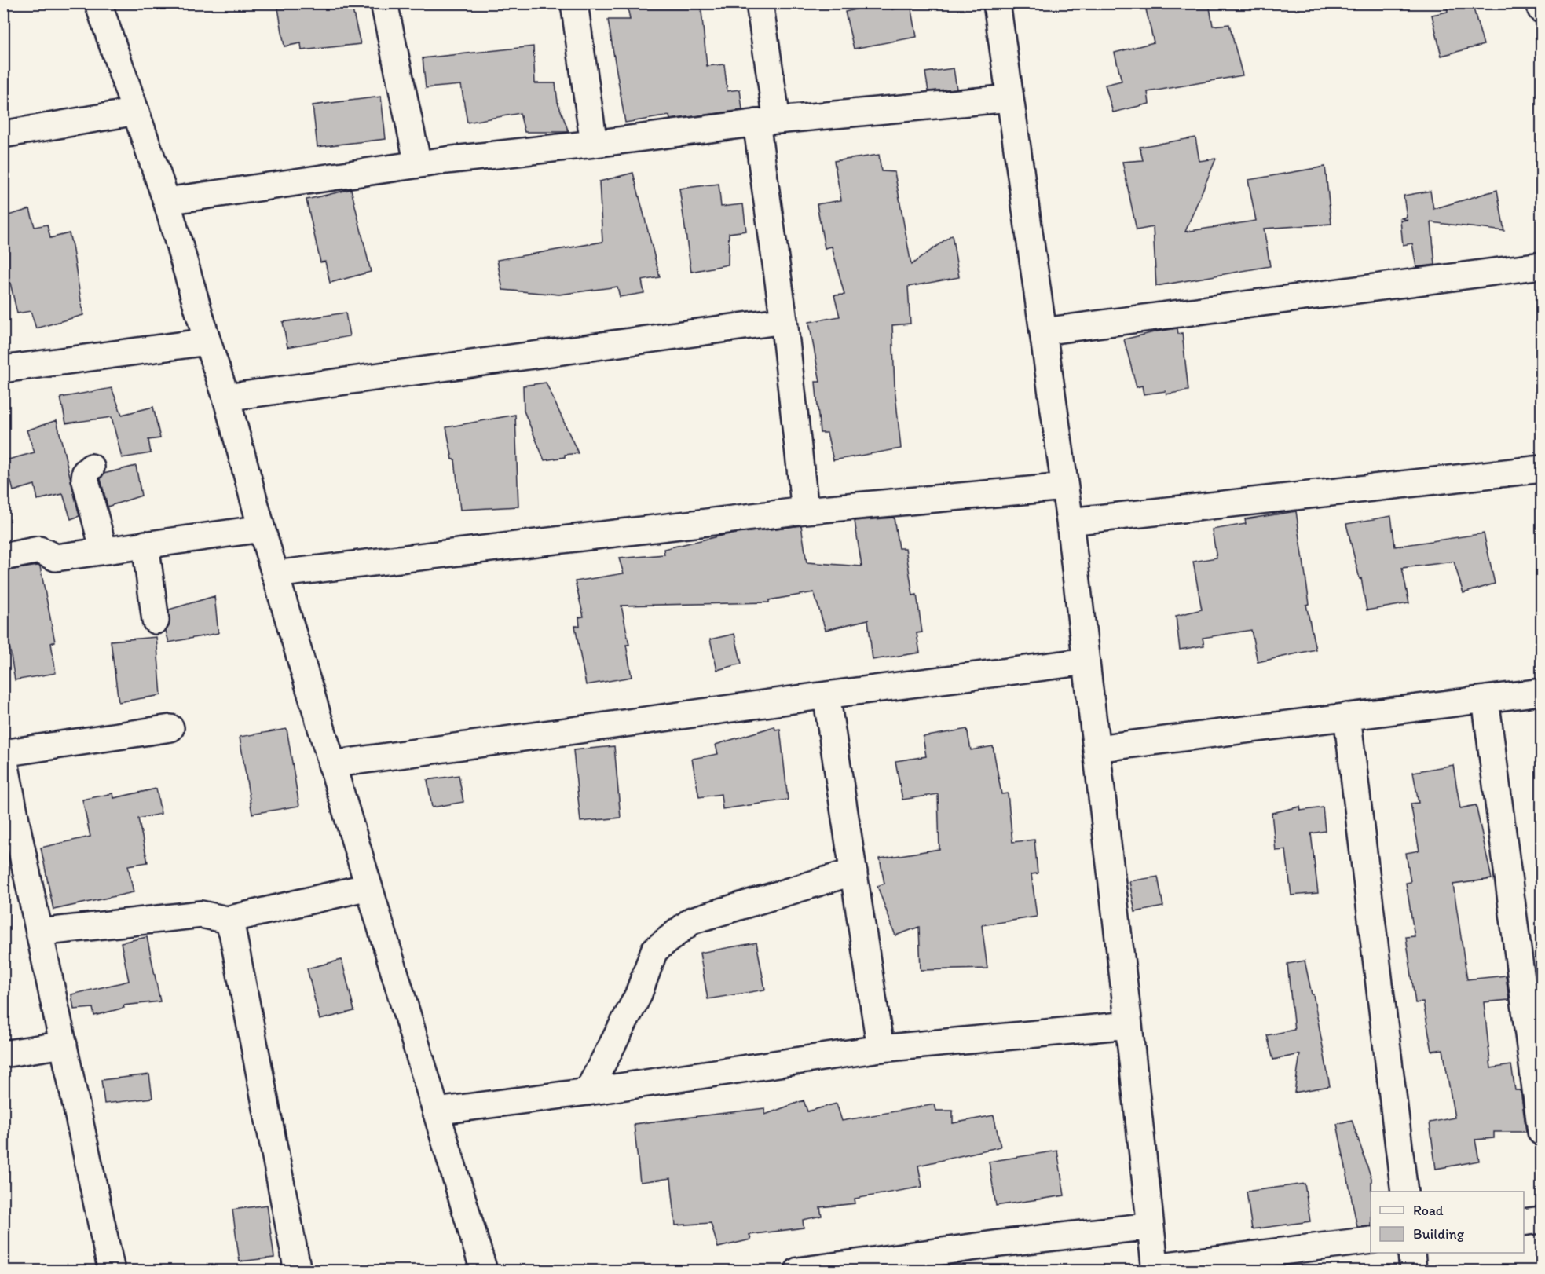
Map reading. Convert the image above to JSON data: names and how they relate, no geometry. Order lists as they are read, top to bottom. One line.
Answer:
{"legend":["Road","Building"]}
